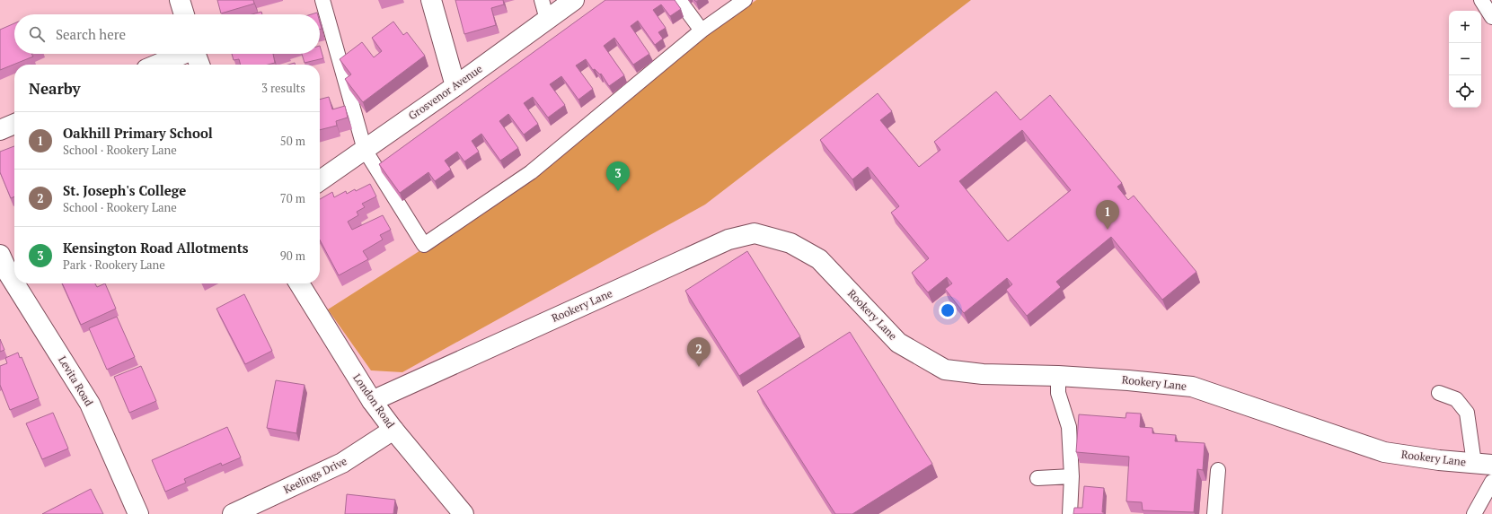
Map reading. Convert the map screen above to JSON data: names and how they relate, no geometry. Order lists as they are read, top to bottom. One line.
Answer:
{"streets":{"street":["Grosvenor Avenue","Rookery Lane","Levita Road","London Road","Keelings Drive"]},"crossings":[["Rookery Lane","London Road"],["London Road","Keelings Drive"]],"page":{"map_buttons":["+","−"],"search":"Search here","heading":["Nearby","3 results"],"list":[{"mark":"1","name":"Oakhill Primary School","note":"School · Rookery Lane","value":"50 m"},{"mark":"2","name":"St. Joseph's College","note":"School · Rookery Lane","value":"70 m"},{"mark":"3","name":"Kensington Road Allotments","note":"Park · Rookery Lane","value":"90 m"}],"pins":["3","1","2"]}}
